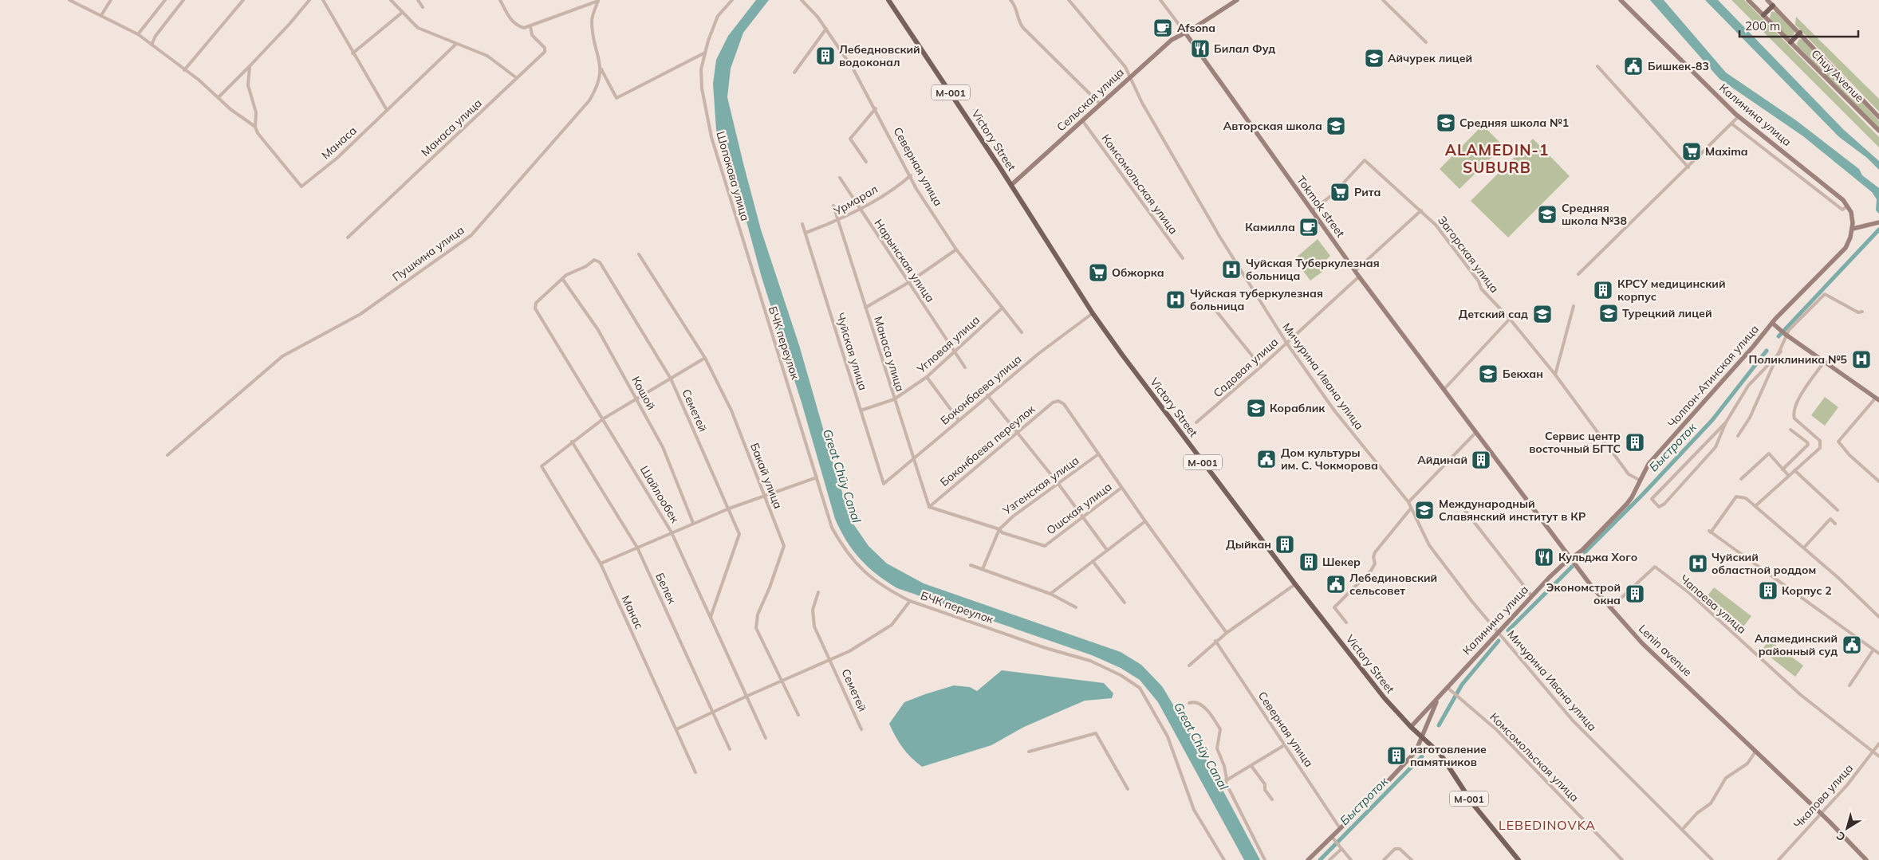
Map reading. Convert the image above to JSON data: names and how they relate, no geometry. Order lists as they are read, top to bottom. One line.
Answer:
{"streets":{"main road":["Chuy Avenue","М-001","Сельская улица","Калинина улица","Victory Street","Tokmok street","Чолпон-Атинская улица","Lenin avenue"],"street":["Манаса улица","Манаса","Северная улица","Шопокова улица","Комсомольская улица","Урмарал","Пушкина улица","Загорская улица","Нарынская улица","БЧК переулок","Угловая улица","Чуйская улица","Садовая улица","Мичурина Ивана улица","Боконбаева улица","Кошой","Семетей","Боконбаева переулок","Бакай улица","Узгенская улица","Шайлообек","Ошская улица","Белек","Чапаева улица","Манас","Чкалова улица"]},"crossings":[["Сельская улица","Victory Street"],["Сельская улица","Комсомольская улица"],["Сельская улица","Tokmok street"],["Сельская улица","Мичурина Ивана улица"],["Калинина улица","Victory Street"],["Калинина улица","Северная улица"],["Калинина улица","Комсомольская улица"],["Калинина улица","Мичурина Ивана улица"],["Калинина улица","Чолпон-Атинская улица"],["Калинина улица","Lenin avenue"],["Манаса улица","Урмарал"],["Манаса улица","Угловая улица"],["Манаса улица","Боконбаева улица"],["Манаса улица","Боконбаева переулок"],["Манаса улица","Ошская улица"],["Victory Street","Боконбаева улица"],["Северная улица","Урмарал"],["Северная улица","Угловая улица"],["Шопокова улица","БЧК переулок"],["Урмарал","Нарынская улица"],["Урмарал","Чуйская улица"],["Tokmok street","Загорская улица"],["Tokmok street","Садовая улица"],["Tokmok street","Lenin avenue"],["Загорская улица","Чолпон-Атинская улица"],["Нарынская улица","Угловая улица"],["Угловая улица","Чуйская улица"],["Чуйская улица","Боконбаева улица"],["Садовая улица","Мичурина Ивана улица"],["Чолпон-Атинская улица","Lenin avenue"],["Кошой","Семетей"],["Кошой","Шайлообек"],["Семетей","Шайлообек"],["Боконбаева переулок","Узгенская улица"],["Боконбаева переулок","Ошская улица"],["Узгенская улица","Ошская улица"],["Белек","Манас"],["Чапаева улица","Lenin avenue"],["Чапаева улица","Чкалова улица"],["Lenin avenue","Чкалова улица"]],"districts":["ALAMEDIN-1 SUBURB","LEBEDINOVKA"],"water":["Быстроток","Great Chüy Canal"],"places":{"cafe":["Afsona","Камилла"],"restaurant":["Билал Фуд","Кульджа Хого"],"building":["Лебедновский водоконал","КРСУ медицинский корпус","Сервис центр восточный БГТС","Айдинай","Дыйкан","Шекер","Корпус 2","Экономстрой окна","изготовление памятников"],"school or university":["Айчурек лицей","Средняя школа №1","Авторская школа","Средняя школа №38","Турецкий лицей","Детский сад","Бекхан","Кораблик","Международный Славянский институт в КР"],"public building":["Бишкек-83","Дом культуры им. С. Чокморова","Лебединовский сельсовет","Аламединский районный суд"],"supermarket":["Maxima","Рита","Обжорка"],"hospital":["Чуйская Туберкулезная больница","Чуйская туберкулезная больница","Поликлиника №5","Чуйский областной роддом"]},"scale_bar":"200 m","north":"bottom left"}
